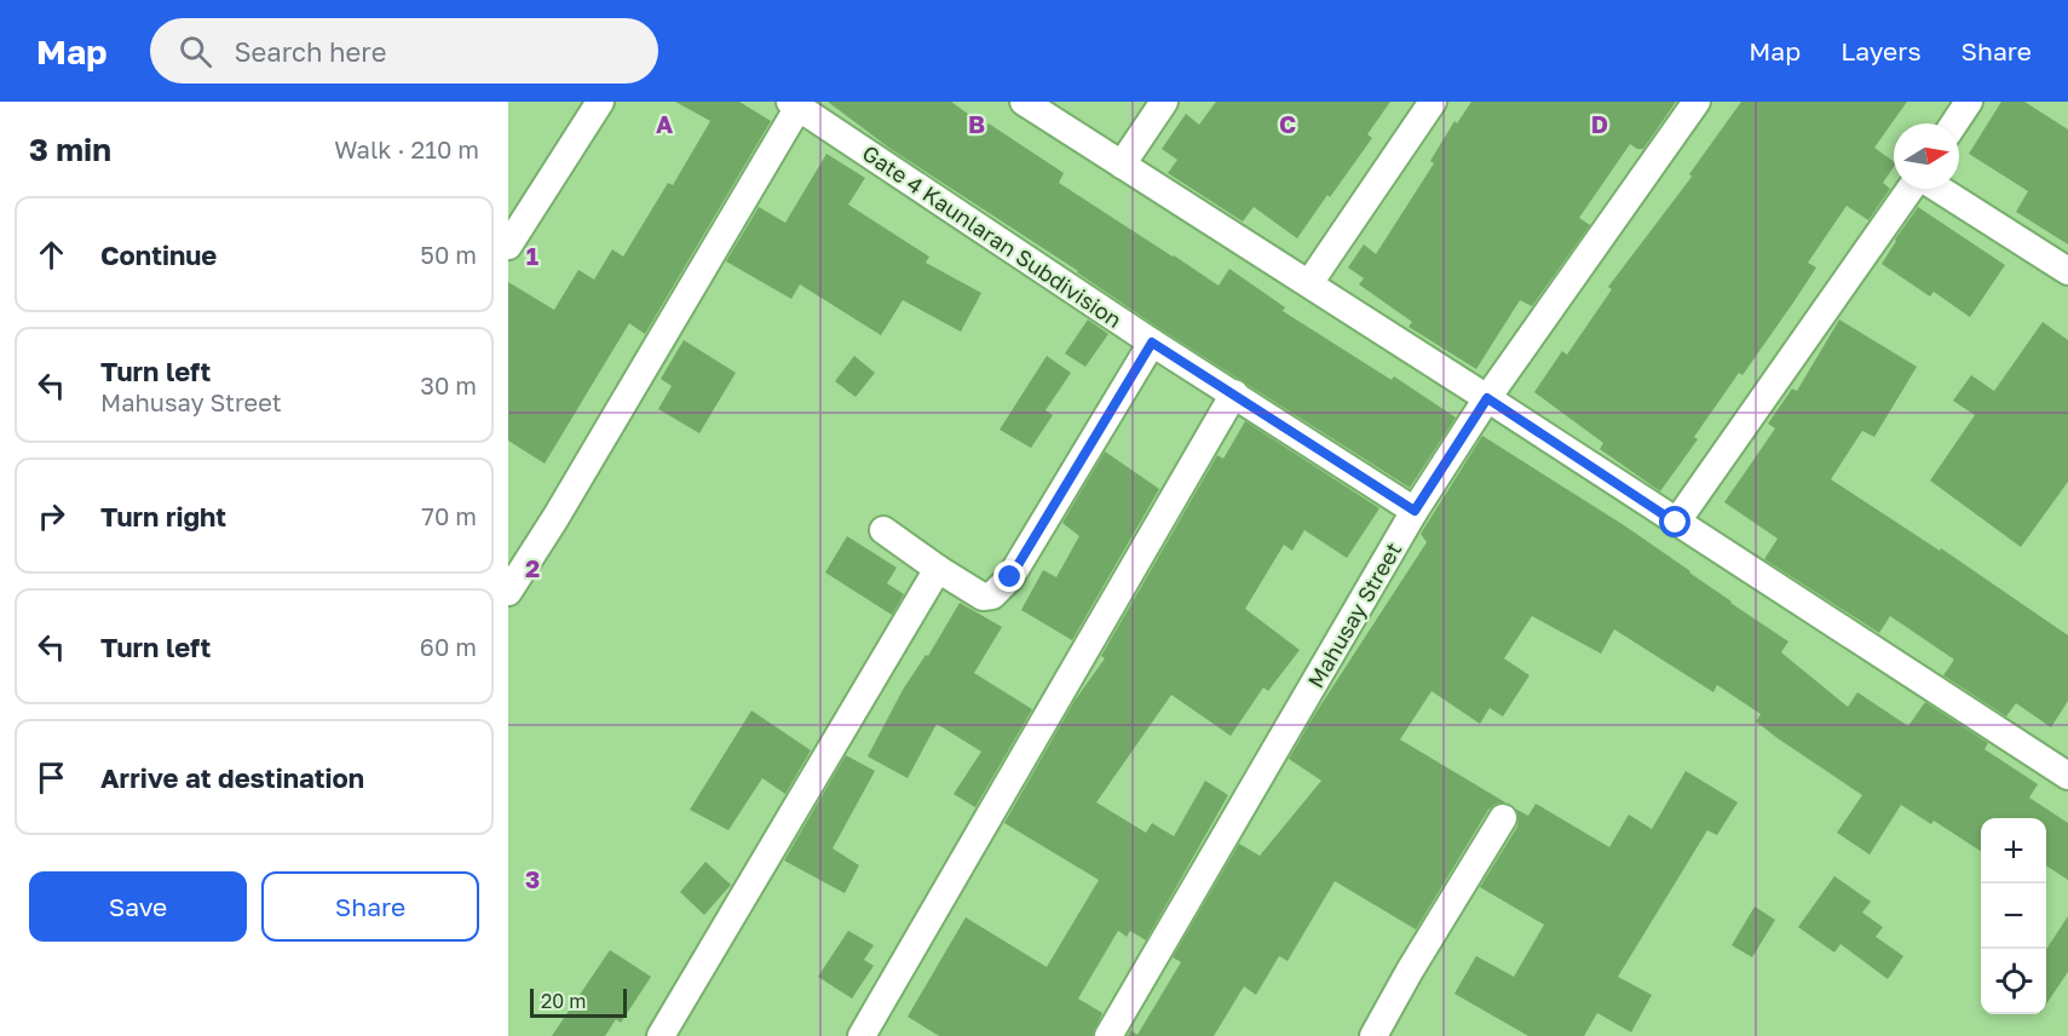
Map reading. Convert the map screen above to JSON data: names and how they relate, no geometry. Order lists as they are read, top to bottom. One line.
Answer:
{"streets":{"street":["Gate 4 Kaunlaran Subdivision","Mahusay Street"]},"crossings":[["Gate 4 Kaunlaran Subdivision","Mahusay Street"]],"scale_bar":"20 m","north":"right","page":{"header":"Map","search":"Search here","nav":["Map","Layers","Share"],"heading":["3 min","Walk · 210 m"],"list":[["Continue","50 m"],["Turn left","Mahusay Street","30 m"],["Turn right","70 m"],["Turn left","60 m"],"Arrive at destination"],"map_buttons":["+","−"],"buttons":["Save","Share"],"scale":"20 m"},"grid":{"columns":["A","B","C","D"],"rows":["1","2","3"]}}
